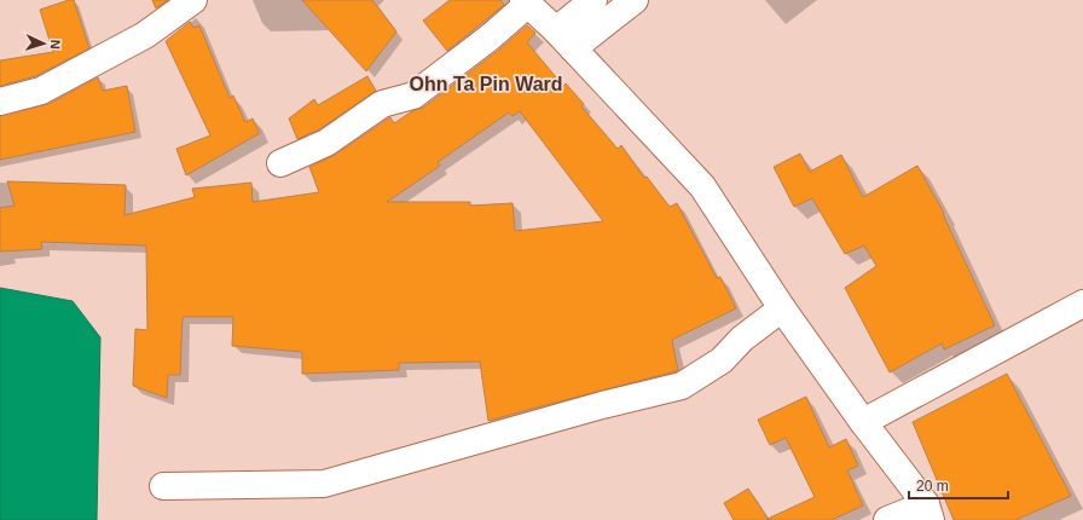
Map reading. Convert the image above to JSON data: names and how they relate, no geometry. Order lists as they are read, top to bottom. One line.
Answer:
{"districts":["Ohn Ta Pin Ward"],"scale_bar":"20 m","north":"right"}
